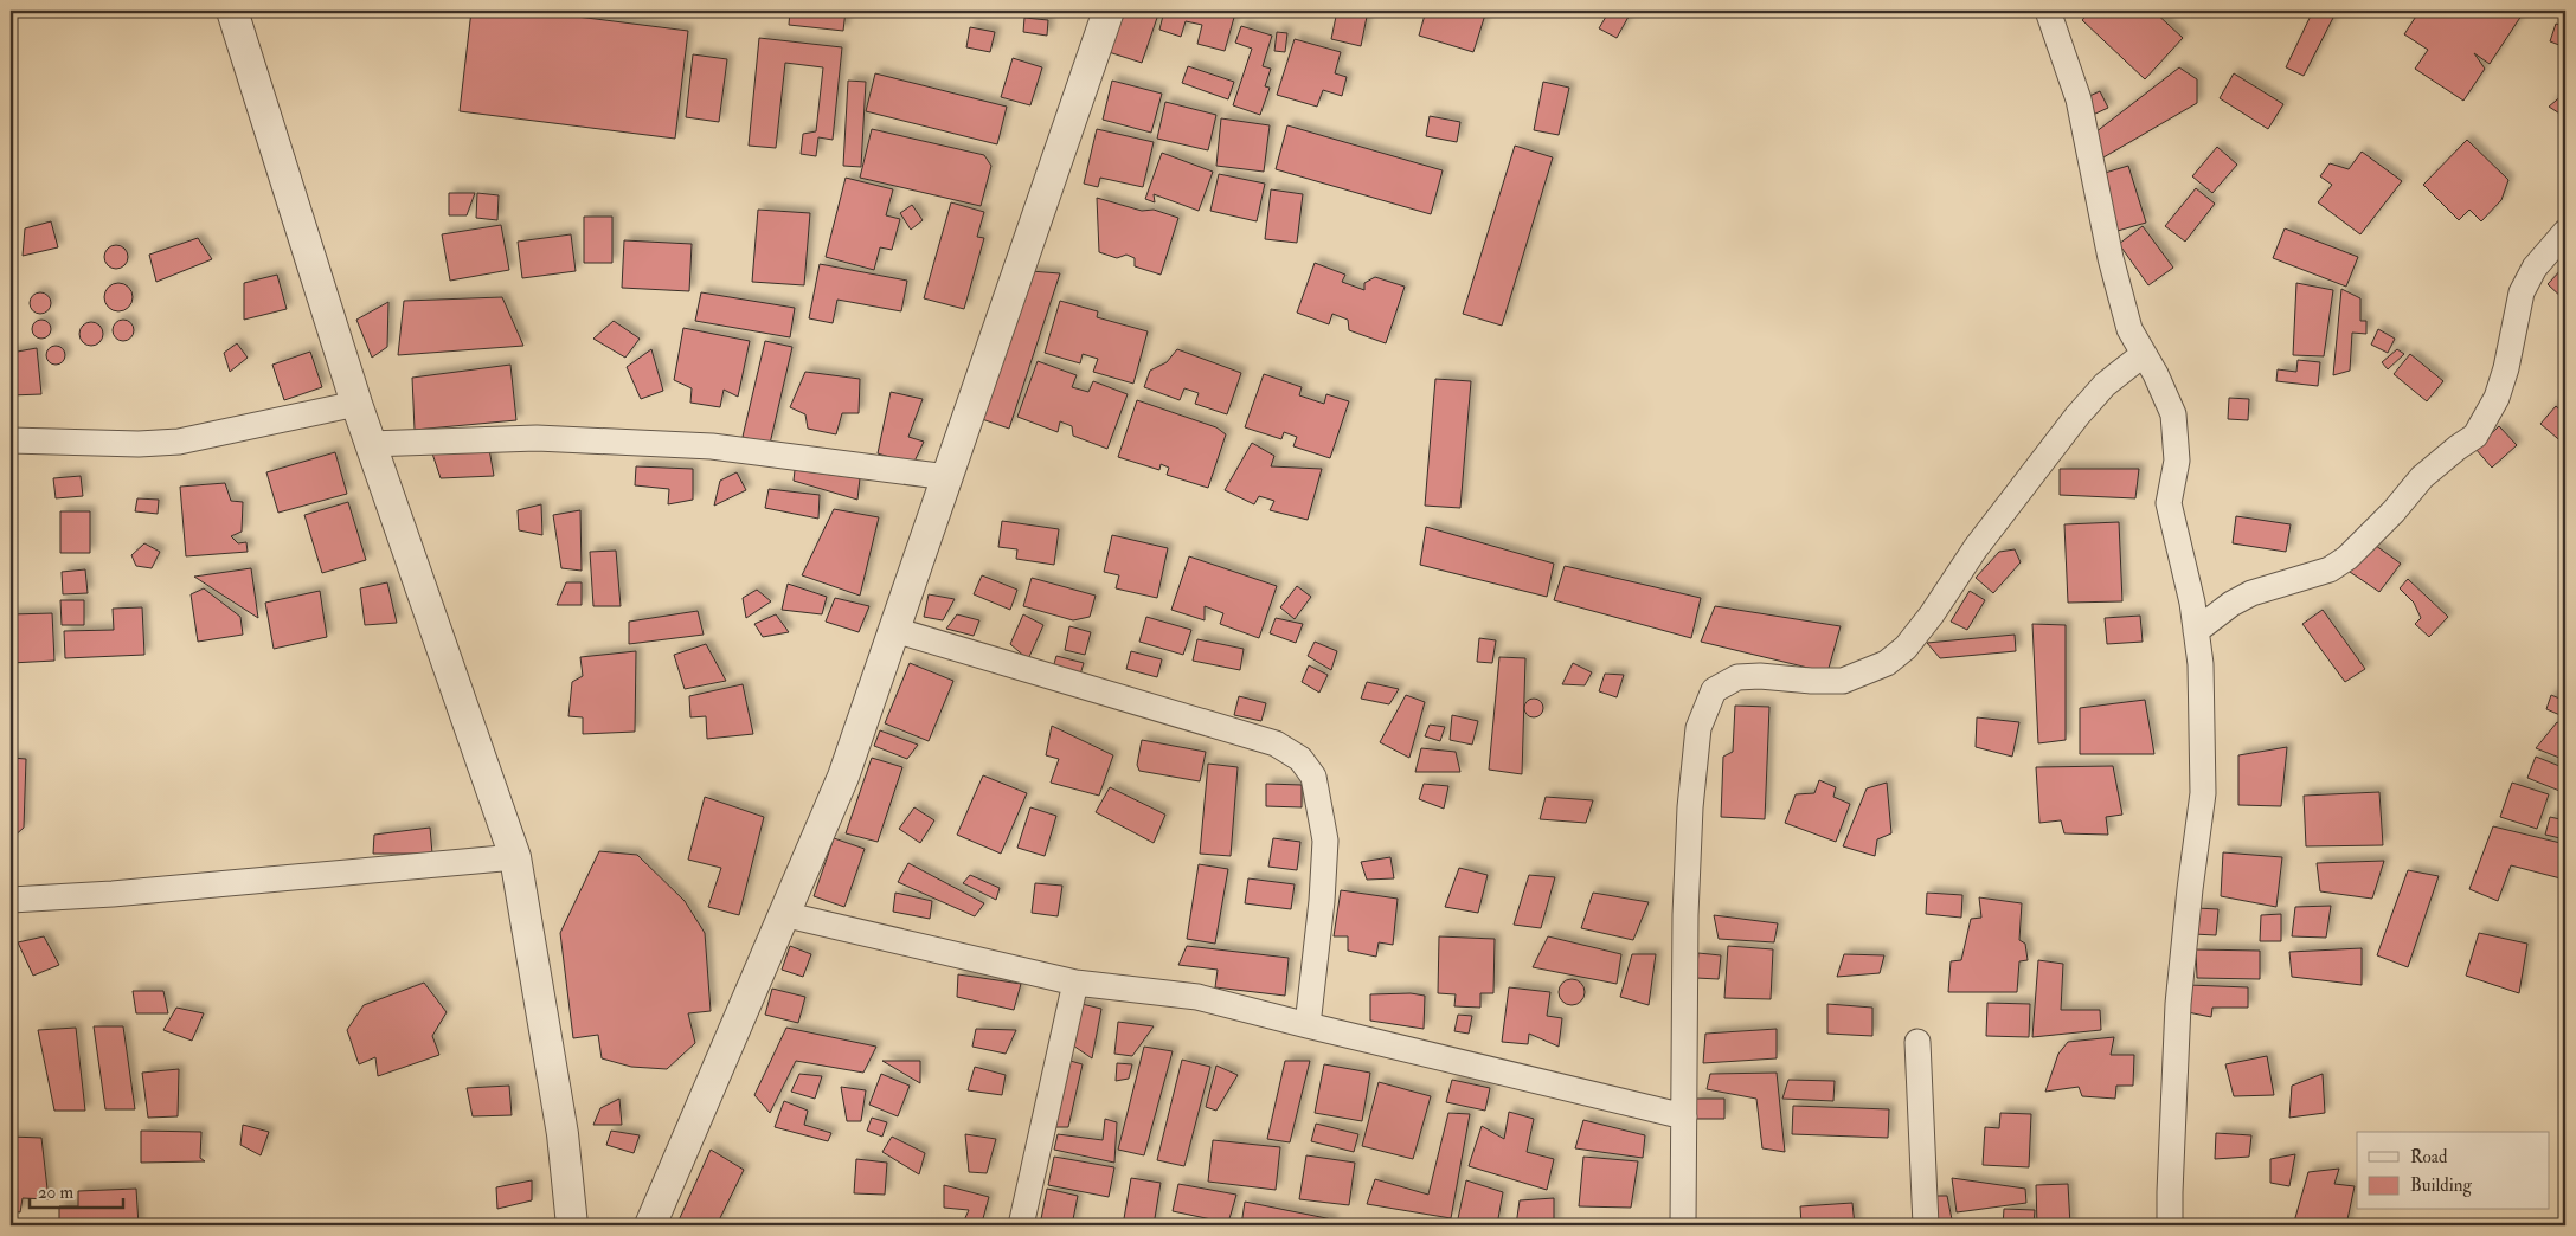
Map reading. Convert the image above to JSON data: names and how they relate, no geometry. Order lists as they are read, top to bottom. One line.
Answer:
{"legend":["Road","Building"],"scale_bar":"20 m"}
